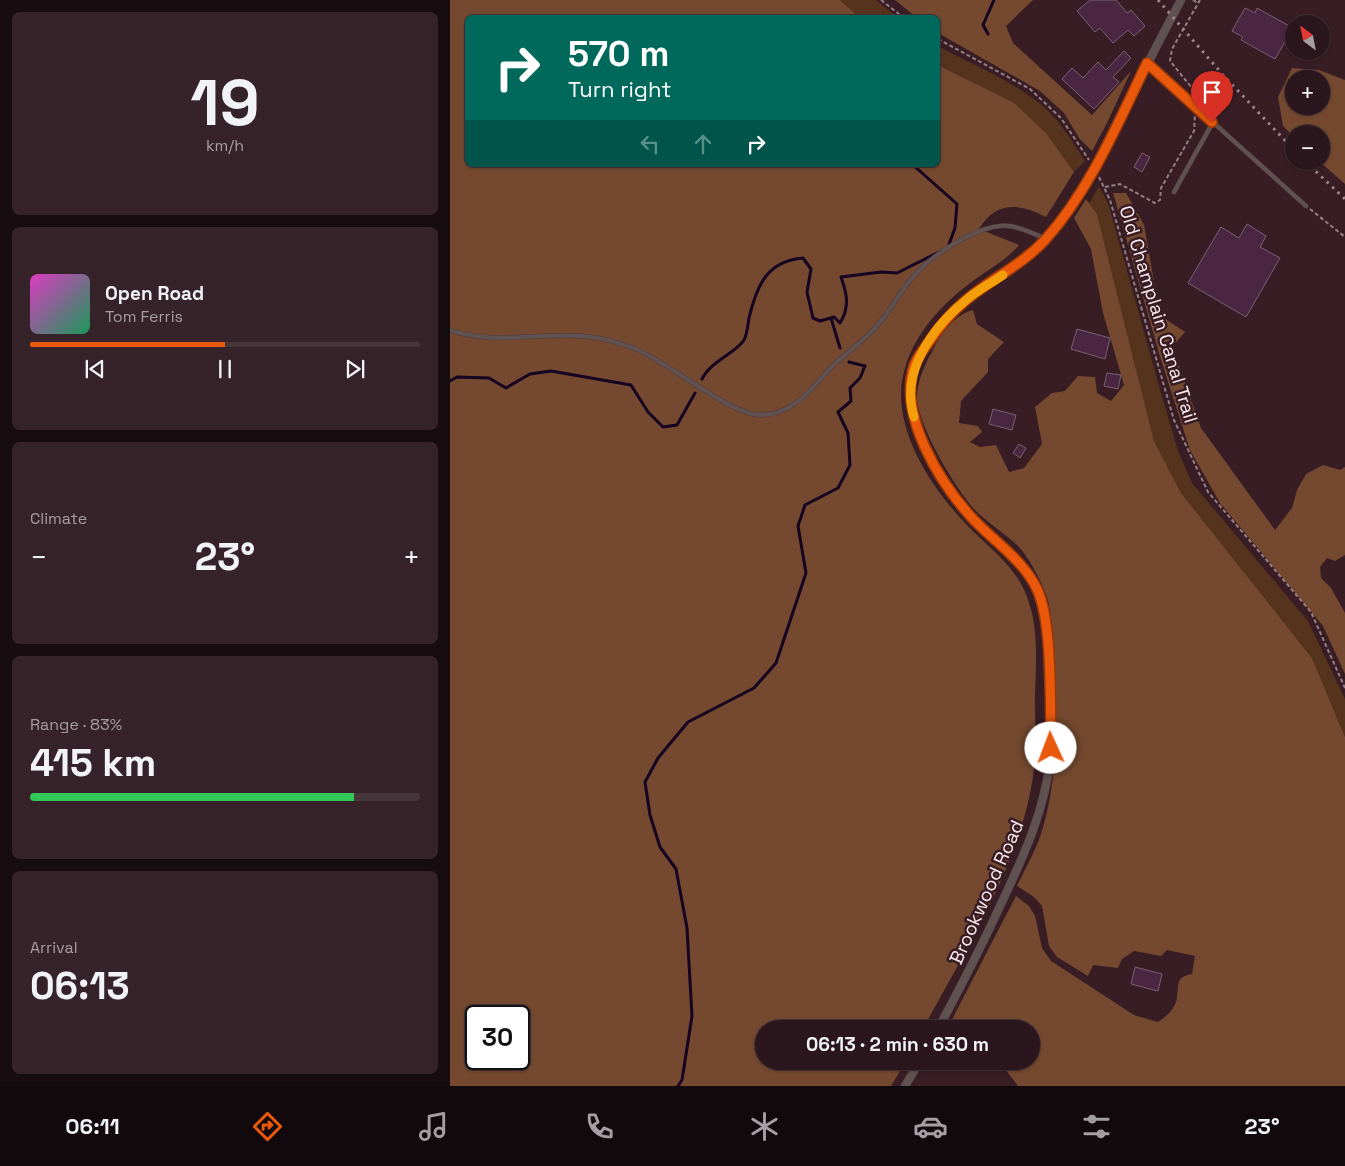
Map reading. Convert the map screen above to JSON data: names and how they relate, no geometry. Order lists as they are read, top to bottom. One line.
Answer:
{"streets":{"street":["Brookwood Road"],"path":["Old Champlain Canal Trail"]},"crossings":[["Old Champlain Canal Trail","Brookwood Road"]],"north":"top left","page":{"tile":[["19","km/h"],"Climate",["Range · 83%","415 km"],["Arrival","06:13"]],"map_buttons":["+","−"],"turn":["570 m","Turn right"],"song":["Open Road","Tom Ferris"],"heat":["−","23°","+"],"limit":"30","trip":"06:13 · 2 min · 630 m","tabs":["06:11","23°"]}}
